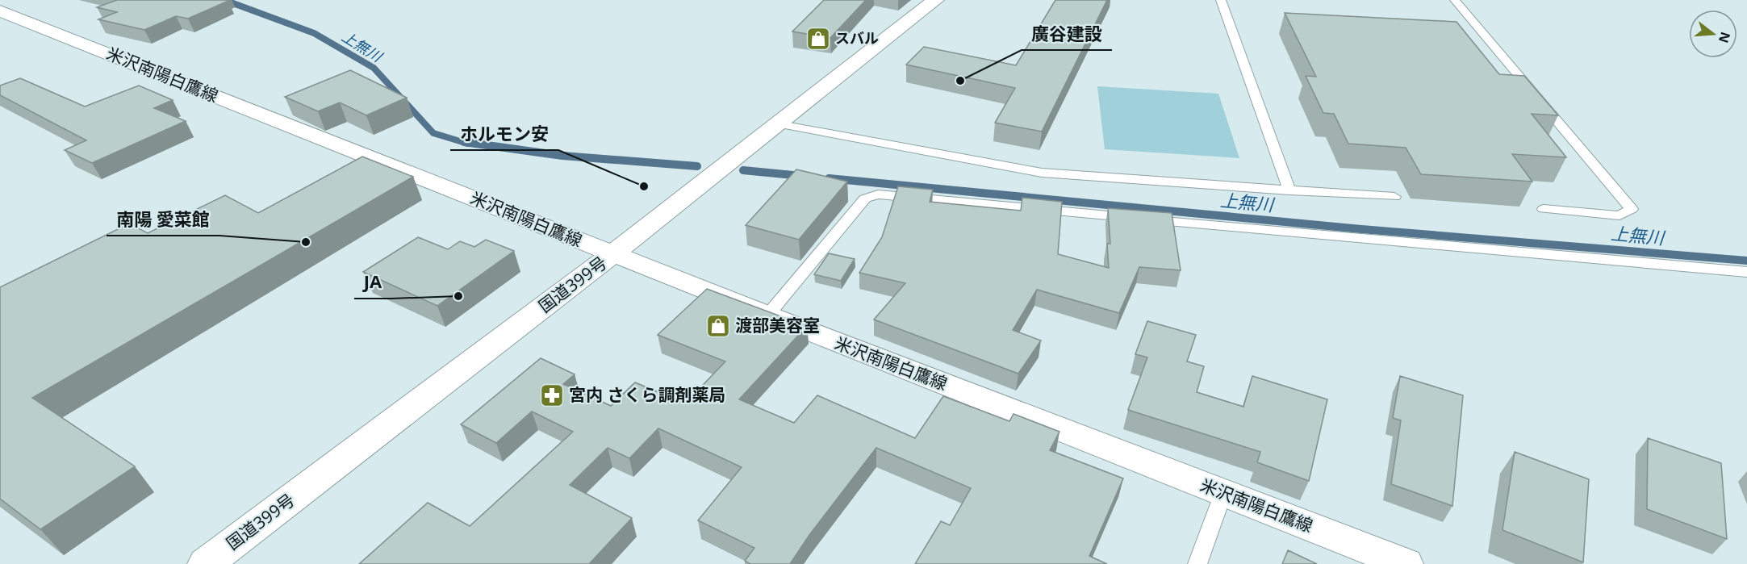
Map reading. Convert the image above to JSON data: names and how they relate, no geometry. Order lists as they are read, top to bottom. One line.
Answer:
{"streets":{"main road":["米沢南陽白鷹線","国道399号"]},"crossings":[["米沢南陽白鷹線","国道399号"]],"water":["上無川"],"places":{"shop":["スバル","渡部美容室"],"other":["廣谷建設","ホルモン安","南陽 愛菜館","JA"],"pharmacy":["宮内 さくら調剤薬局"]},"north":"right"}
